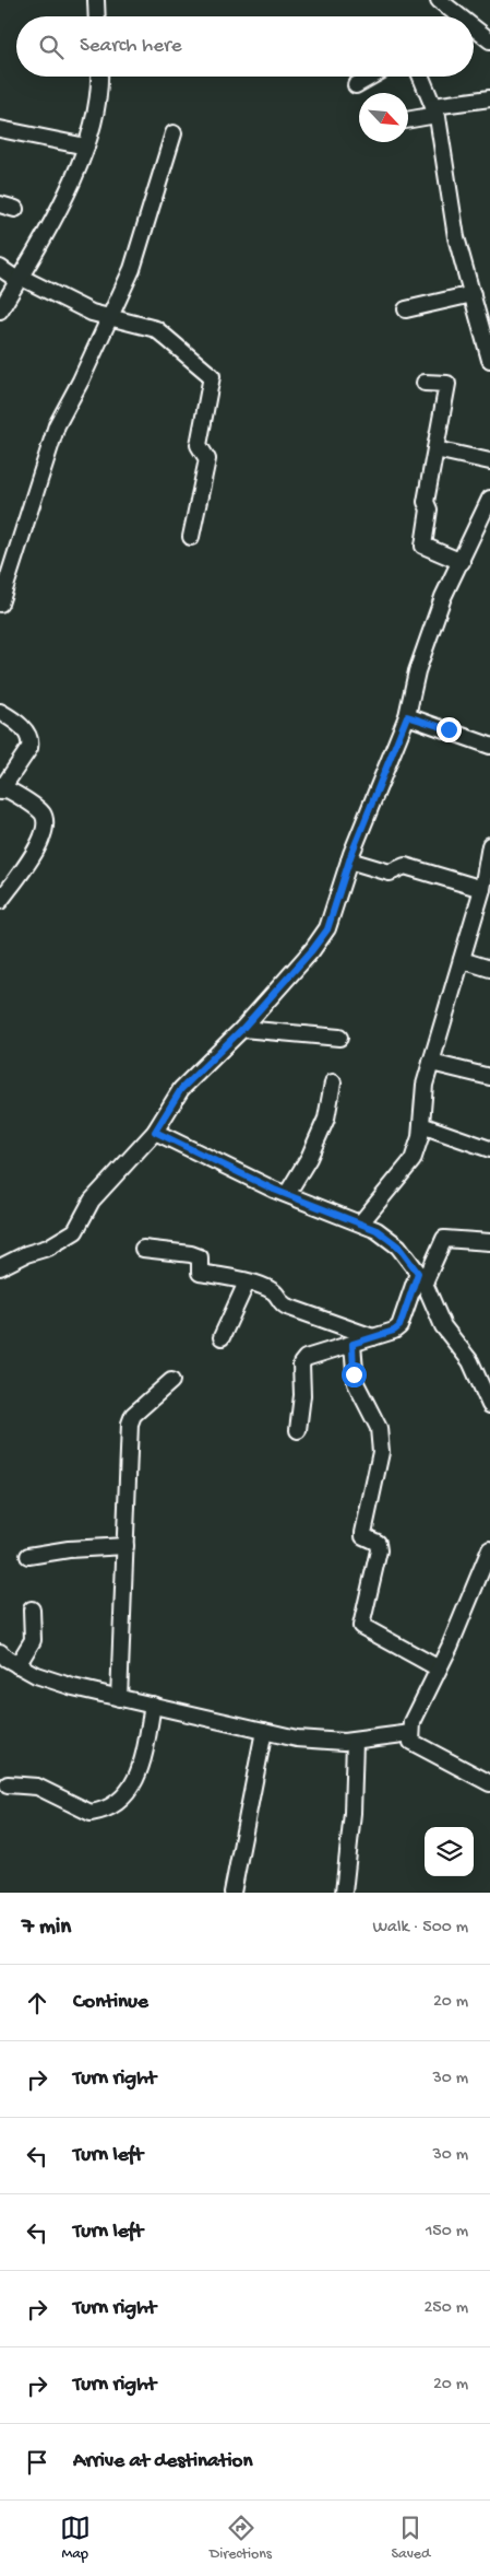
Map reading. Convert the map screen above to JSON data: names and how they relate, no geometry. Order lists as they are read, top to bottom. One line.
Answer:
{"north":"bottom right","page":{"search":"Search here","heading":["7 min","Walk · 500 m"],"list":[["Continue","20 m"],["Turn right","30 m"],["Turn left","30 m"],["Turn left","150 m"],["Turn right","250 m"],["Turn right","20 m"],"Arrive at destination"],"nav":["Map","Directions","Saved"]}}
